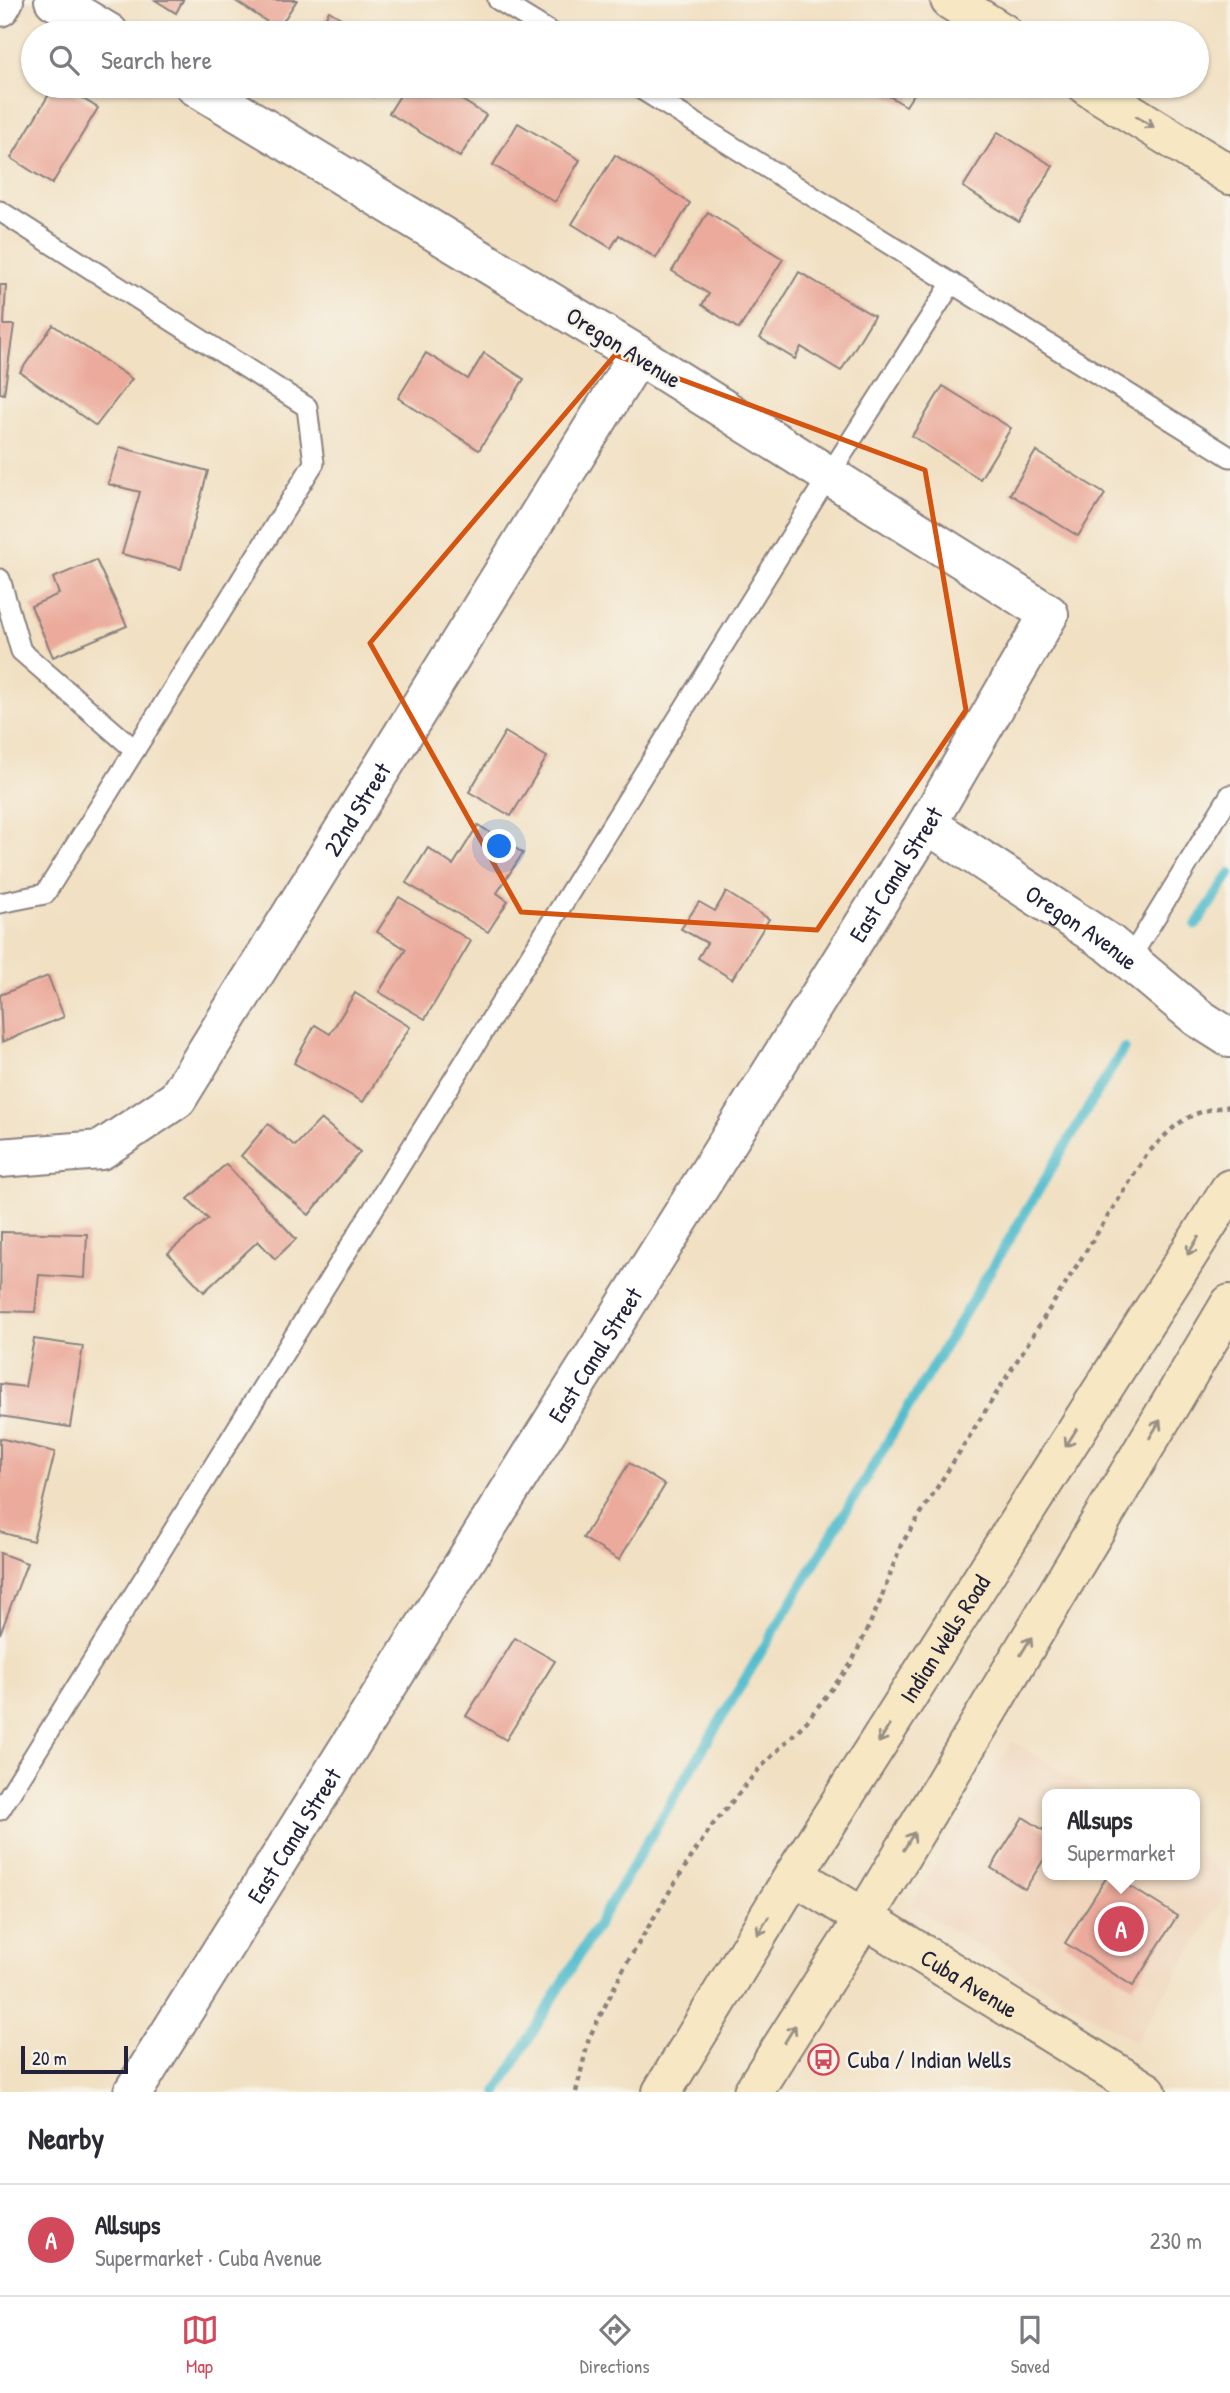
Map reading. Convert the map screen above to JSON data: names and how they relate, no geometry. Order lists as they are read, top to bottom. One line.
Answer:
{"streets":{"main road":["Indian Wells Road","Cuba Avenue"],"street":["Oregon Avenue","22nd Street","East Canal Street"]},"crossings":[["Oregon Avenue","22nd Street"],["Oregon Avenue","East Canal Street"],["Indian Wells Road","Cuba Avenue"]],"places":{"bus stop":["Cuba / Indian Wells"]},"scale_bar":"20 m","page":{"search":"Search here","popup":["Allsups","Supermarket"],"pins":"A","scale":"20 m","heading":"Nearby","list":[{"mark":"A","name":"Allsups","note":"Supermarket · Cuba Avenue","value":"230 m"}],"nav":["Map","Directions","Saved"]}}
